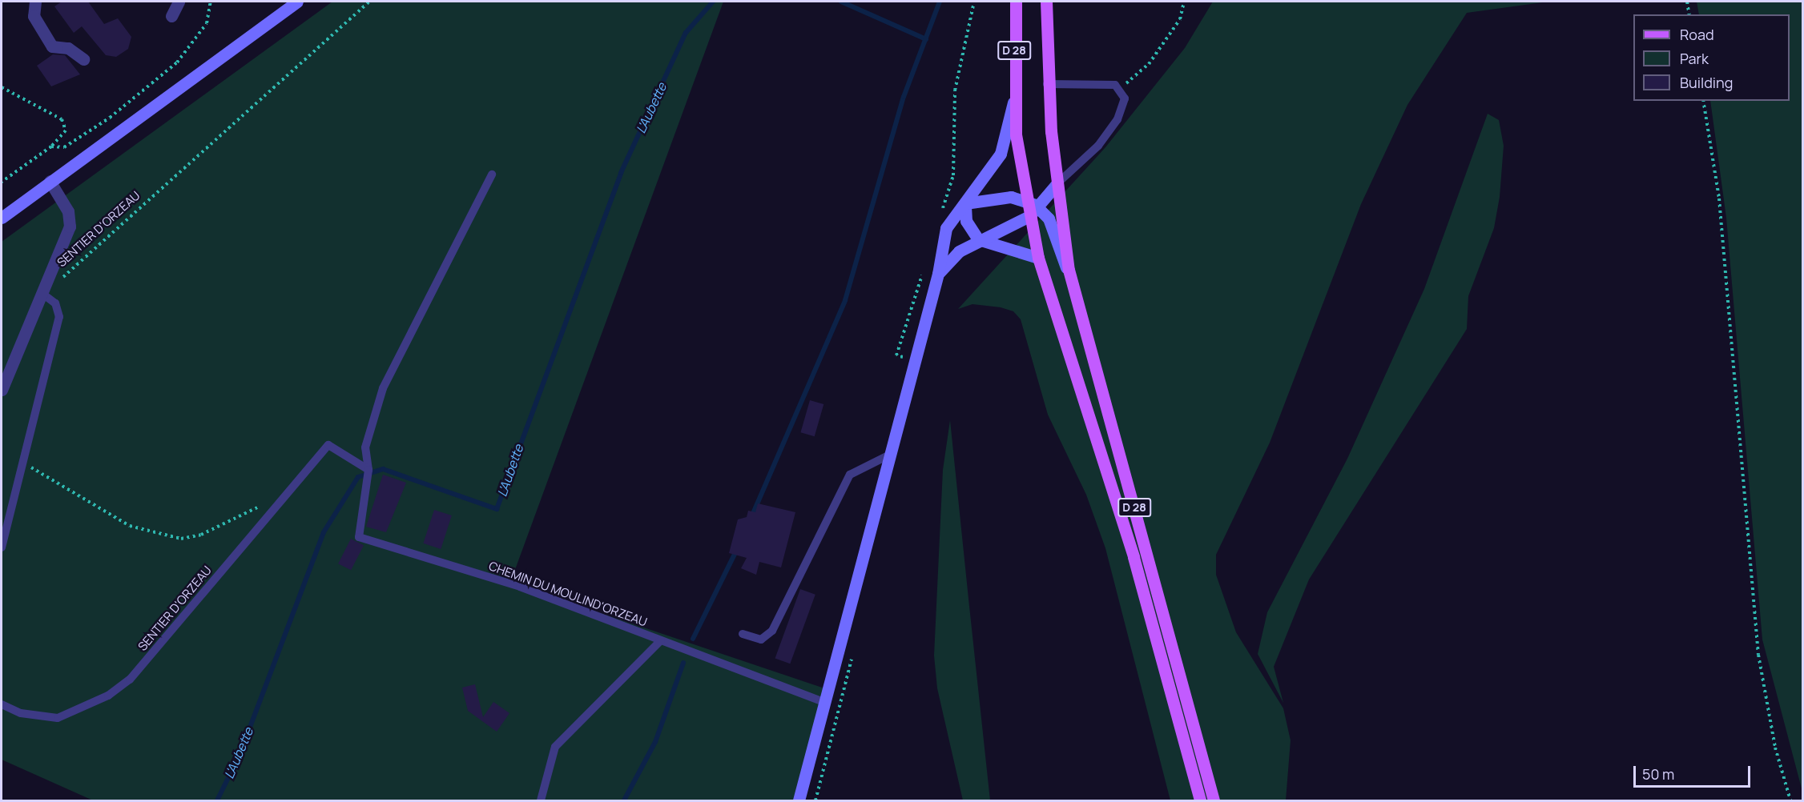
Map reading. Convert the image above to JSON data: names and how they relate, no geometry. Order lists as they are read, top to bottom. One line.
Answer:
{"streets":{"main road":["D 28"],"lane":["SENTIER D'ORZEAU","CHEMIN DU MOULIND'ORZEAU"]},"crossings":[["SENTIER D'ORZEAU","CHEMIN DU MOULIND'ORZEAU"]],"water":["L'Aubette"],"legend":["Road","Park","Building"],"scale_bar":"50 m"}
